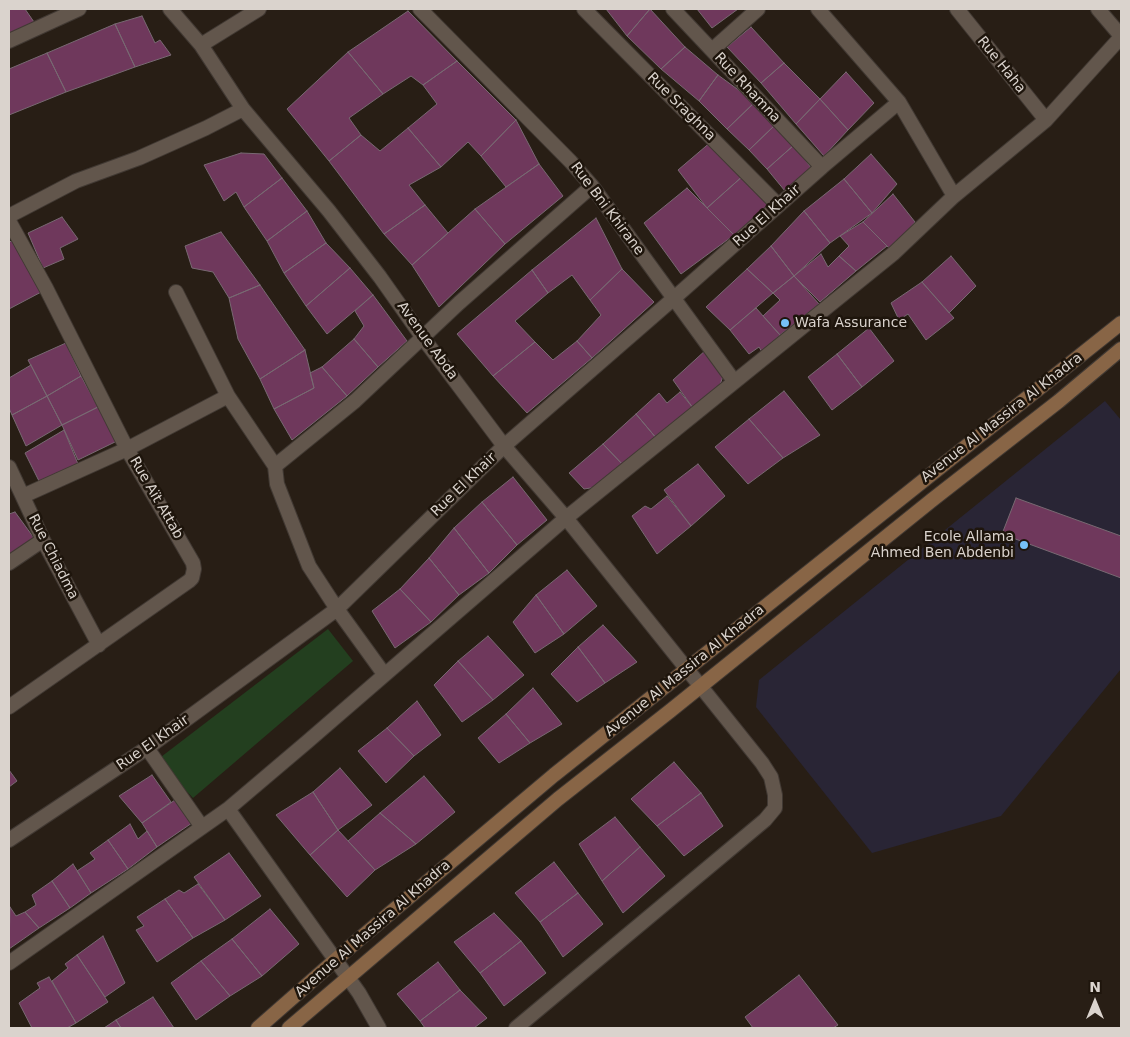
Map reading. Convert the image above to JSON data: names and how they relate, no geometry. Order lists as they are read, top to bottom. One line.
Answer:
{"streets":{"main road":["Avenue Al Massira Al Khadra"],"street":["Rue Haha","Rue Rhamna","Rue Sraghna","Rue Bni Khirane","Rue El Khair","Avenue Abda","Rue Aït Attab","Rue Chiadma"]},"crossings":[["Rue Rhamna","Rue El Khair"],["Rue Sraghna","Rue El Khair"],["Rue Bni Khirane","Rue El Khair"],["Rue El Khair","Avenue Abda"],["Avenue Abda","Avenue Al Massira Al Khadra"],["Rue Aït Attab","Rue Chiadma"]],"places":["Wafa Assurance","Ecole Allama Ahmed Ben Abdenbi"],"north":"top"}
